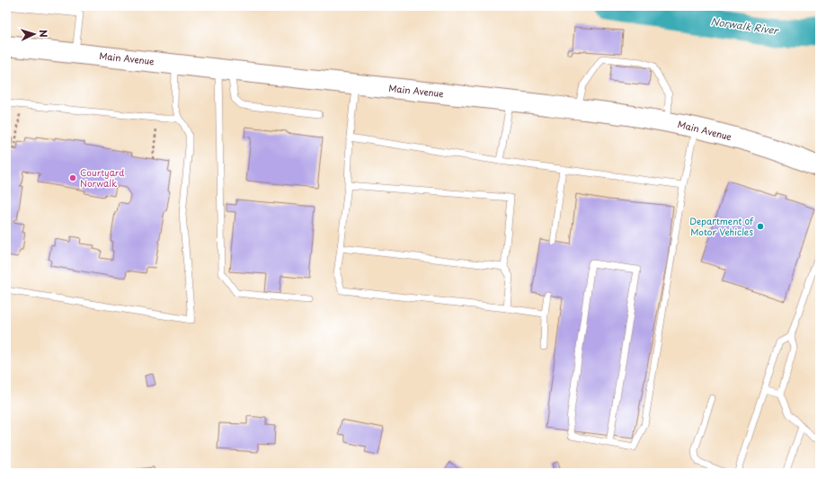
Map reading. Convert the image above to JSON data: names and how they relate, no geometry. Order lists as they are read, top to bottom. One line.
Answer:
{"streets":{"main road":["Main Avenue"]},"water":["Norwalk River"],"places":["Courtyard Norwalk","Department of Motor Vehicles"],"north":"right"}
